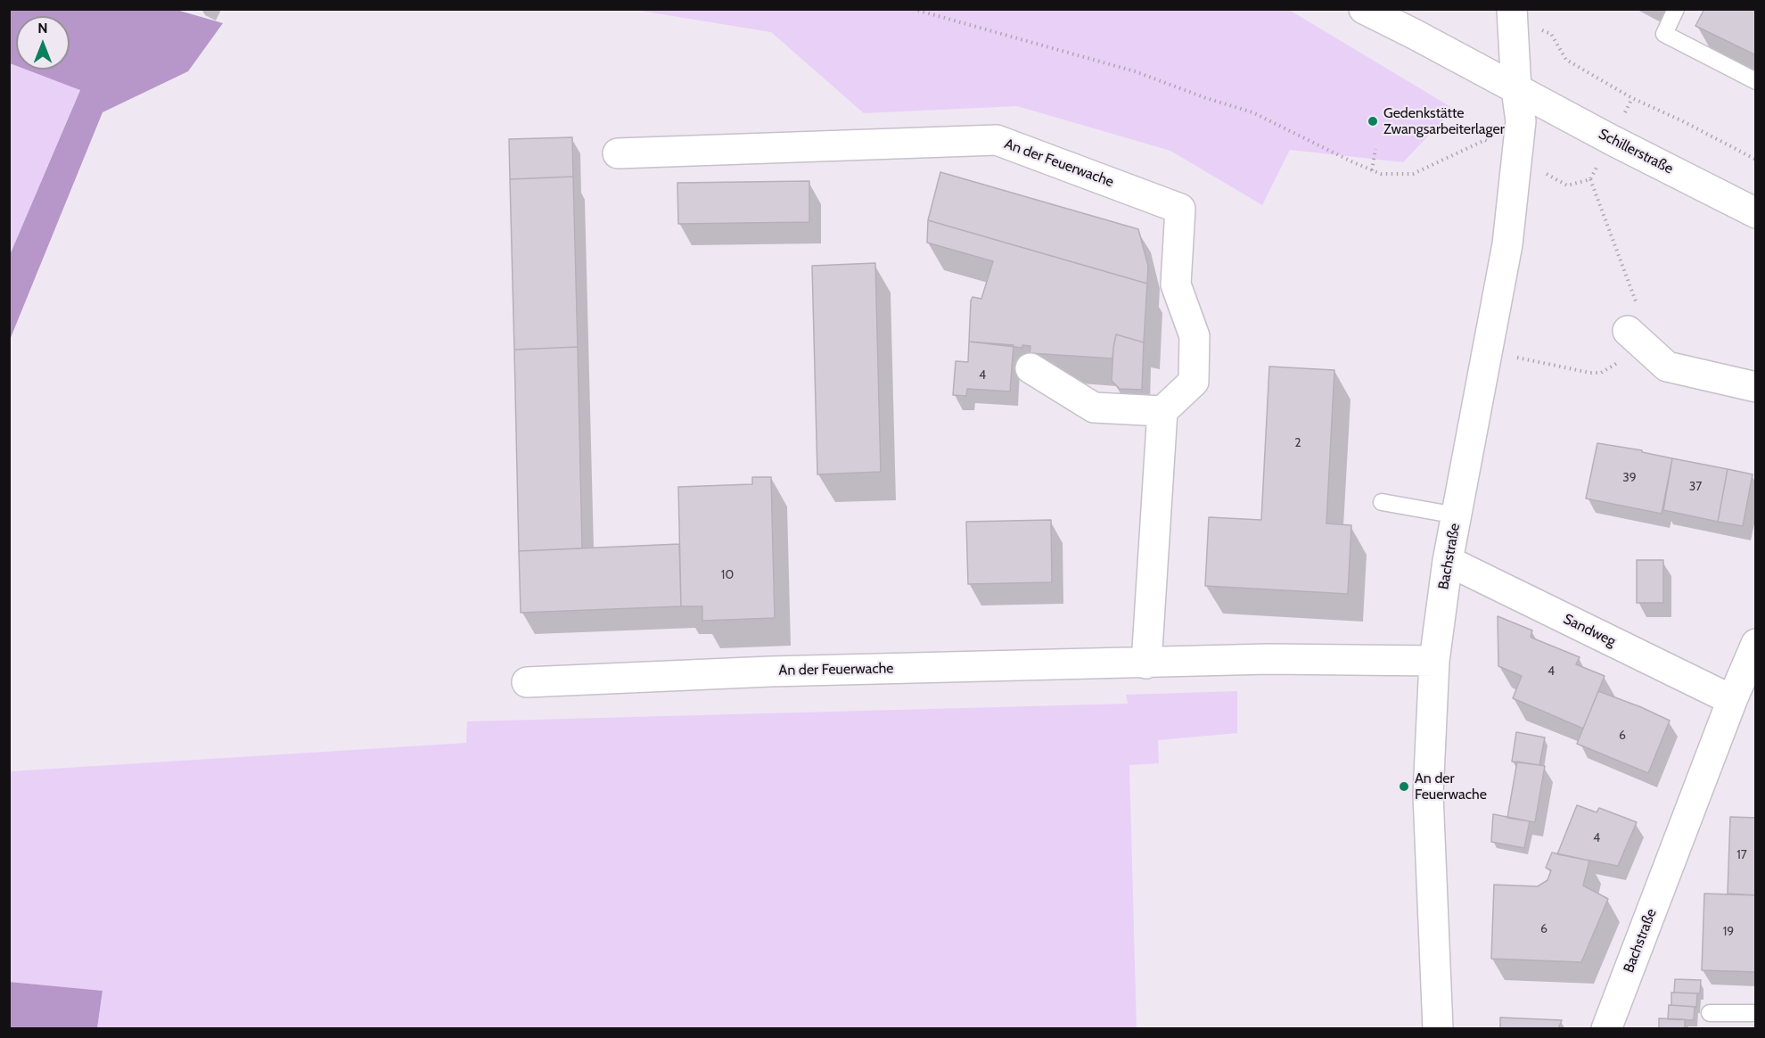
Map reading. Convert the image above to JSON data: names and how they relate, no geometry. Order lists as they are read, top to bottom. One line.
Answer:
{"streets":{"street":["Schillerstraße","An der Feuerwache","Bachstraße","Sandweg"]},"crossings":[["Schillerstraße","Bachstraße"],["An der Feuerwache","Bachstraße"],["Bachstraße","Sandweg"]],"places":["Gedenkstätte Zwangsarbeiterlager","An der Feuerwache"],"house_numbers":["4","2","39","37","10","4","6","4","17","6","19"],"north":"top"}
